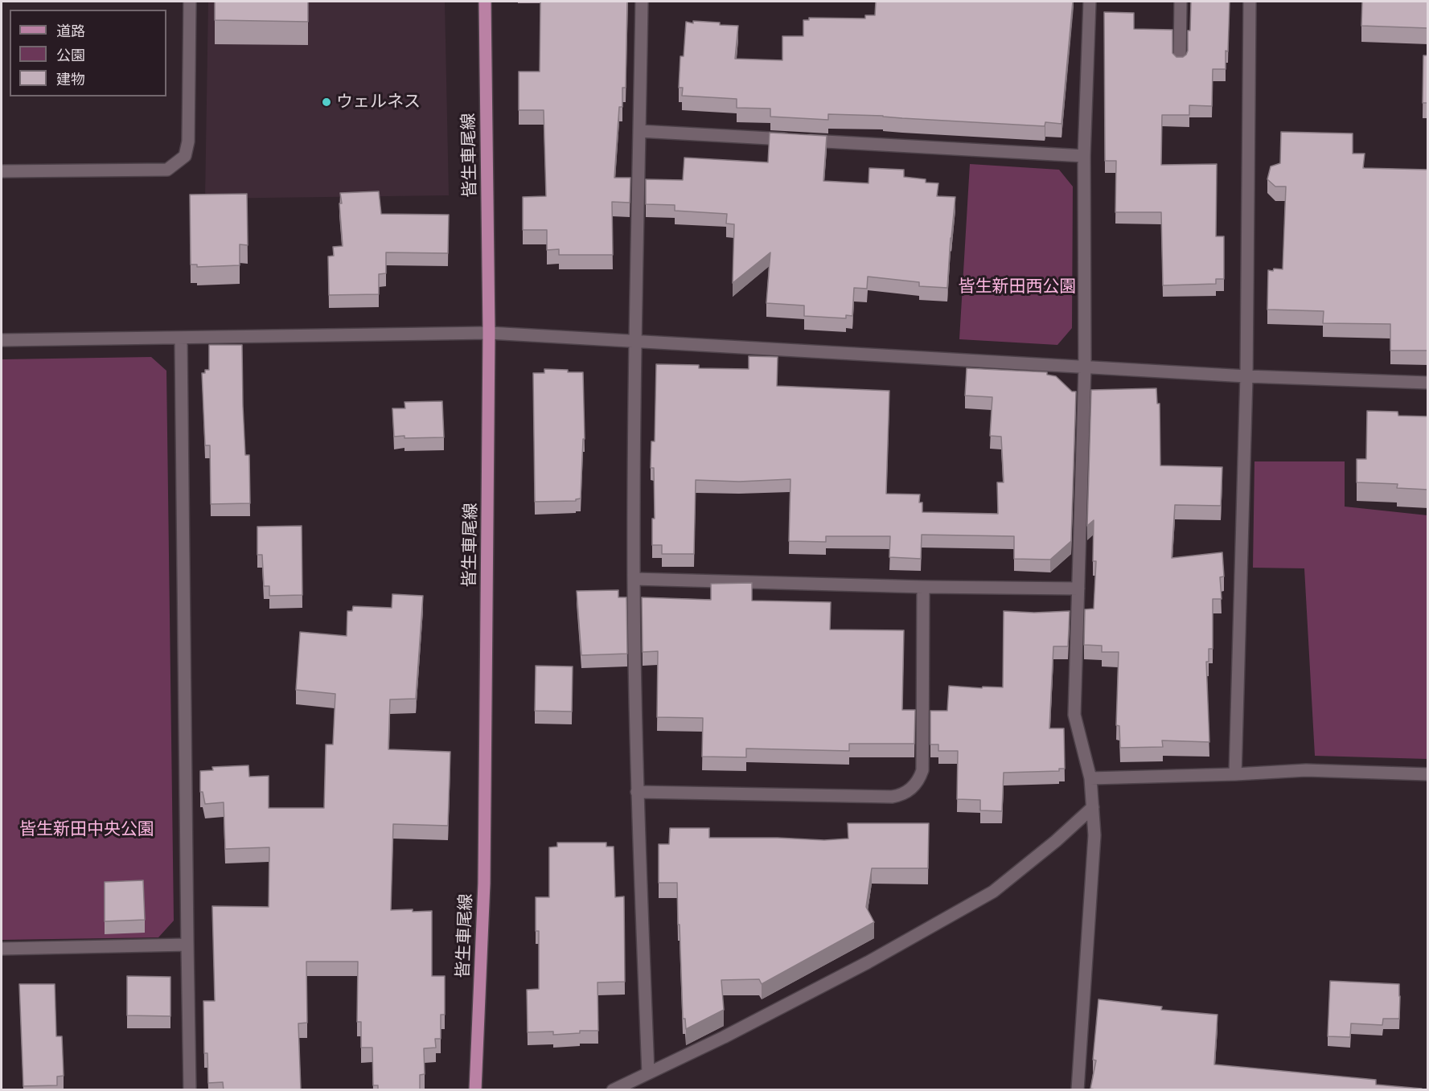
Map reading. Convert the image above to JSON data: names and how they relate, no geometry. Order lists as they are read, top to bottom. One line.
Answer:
{"streets":{"main road":["皆生車尾線"]},"parks":["皆生新田西公園","皆生新田中央公園"],"places":["ウェルネス"],"legend":["道路","公園","建物"]}
